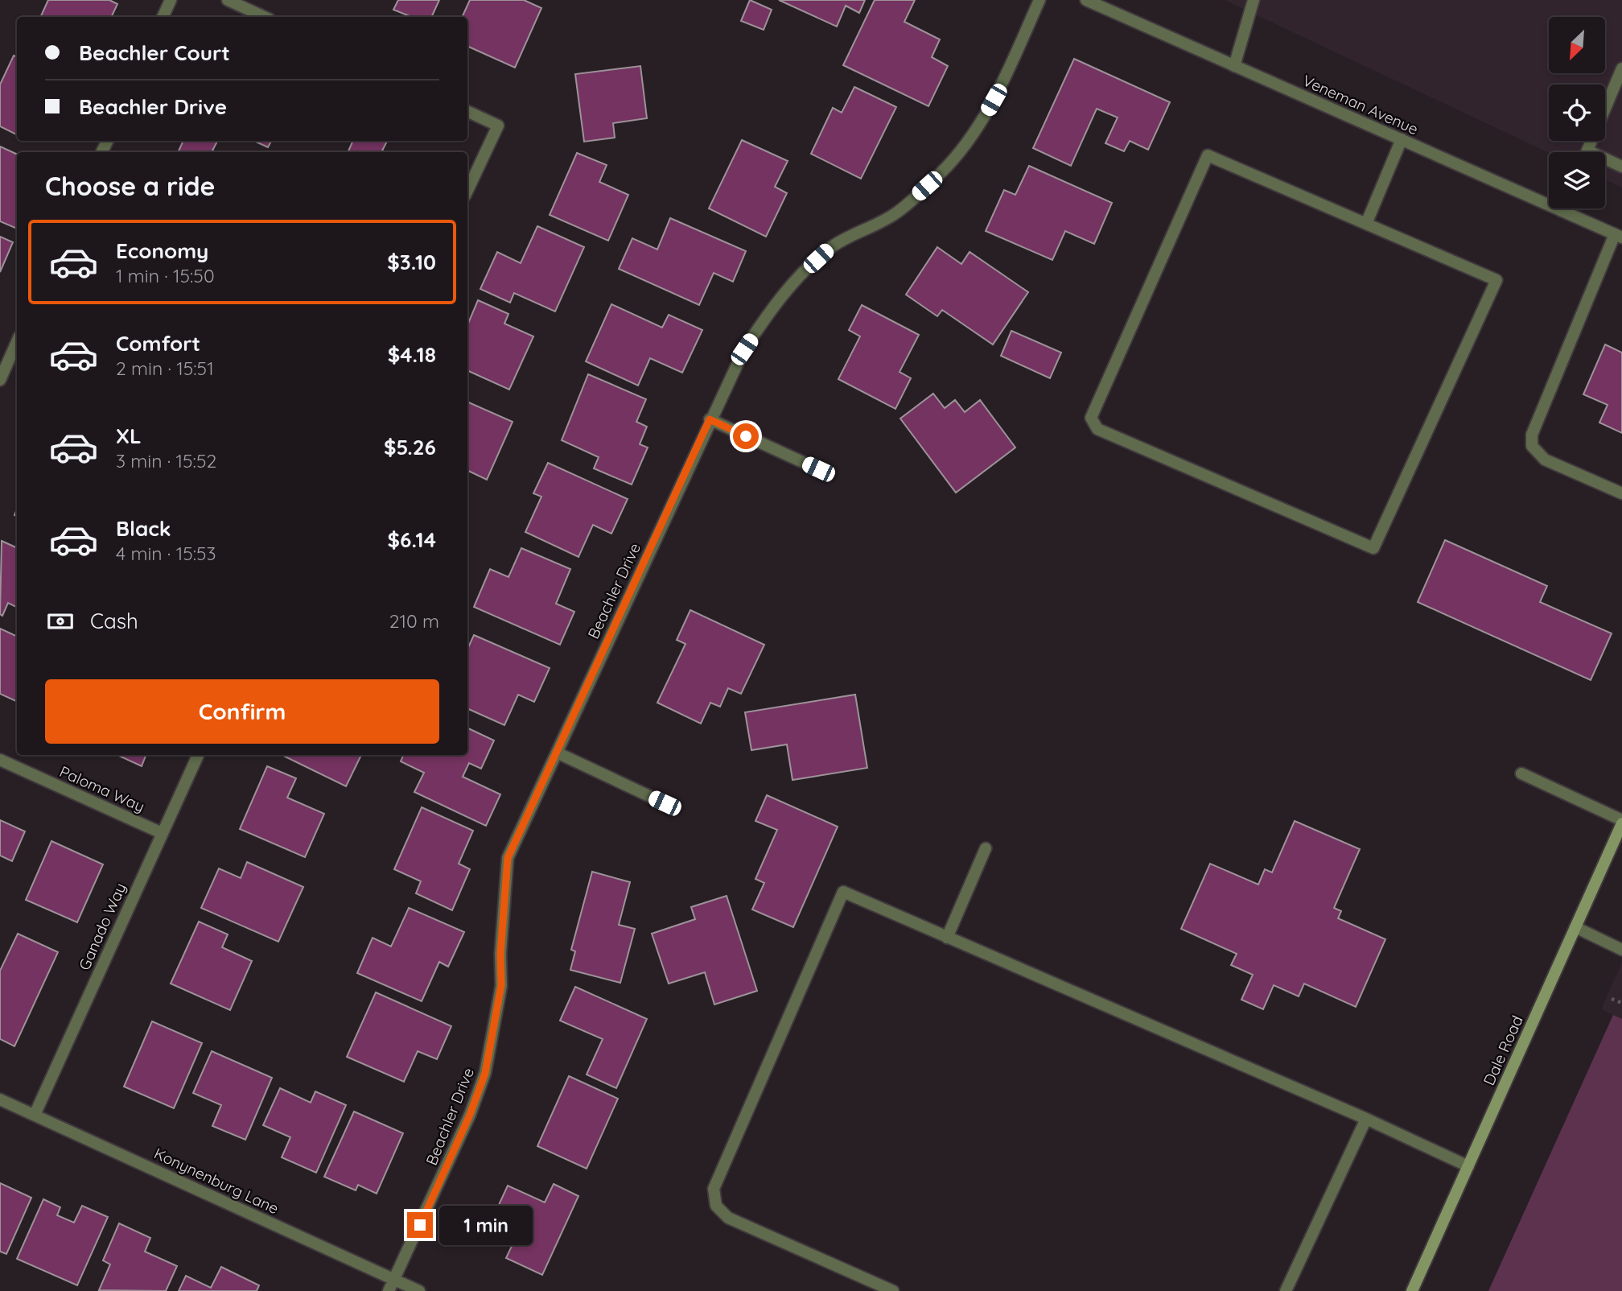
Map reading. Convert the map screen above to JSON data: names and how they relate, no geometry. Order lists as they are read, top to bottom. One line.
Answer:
{"streets":{"main road":["Dale Road"],"street":["Veneman Avenue","Beachler Drive","Paloma Way","Ganado Way","Konynenburg Lane"]},"crossings":[["Beachler Drive","Konynenburg Lane"],["Paloma Way","Ganado Way"],["Ganado Way","Konynenburg Lane"]],"north":"bottom left","page":{"banner":["Beachler Court","Beachler Drive"],"heading":"Choose a ride","list":[{"name":"Economy","note":"1 min · 15:50","value":"$3.10"},{"name":"Comfort","note":"2 min · 15:51","value":"$4.18"},{"name":"XL","note":"3 min · 15:52","value":"$5.26"},{"name":"Black","note":"4 min · 15:53","value":"$6.14"}],"pay":["Cash","210 m"],"buttons":"Confirm","bubble":"1 min"}}
